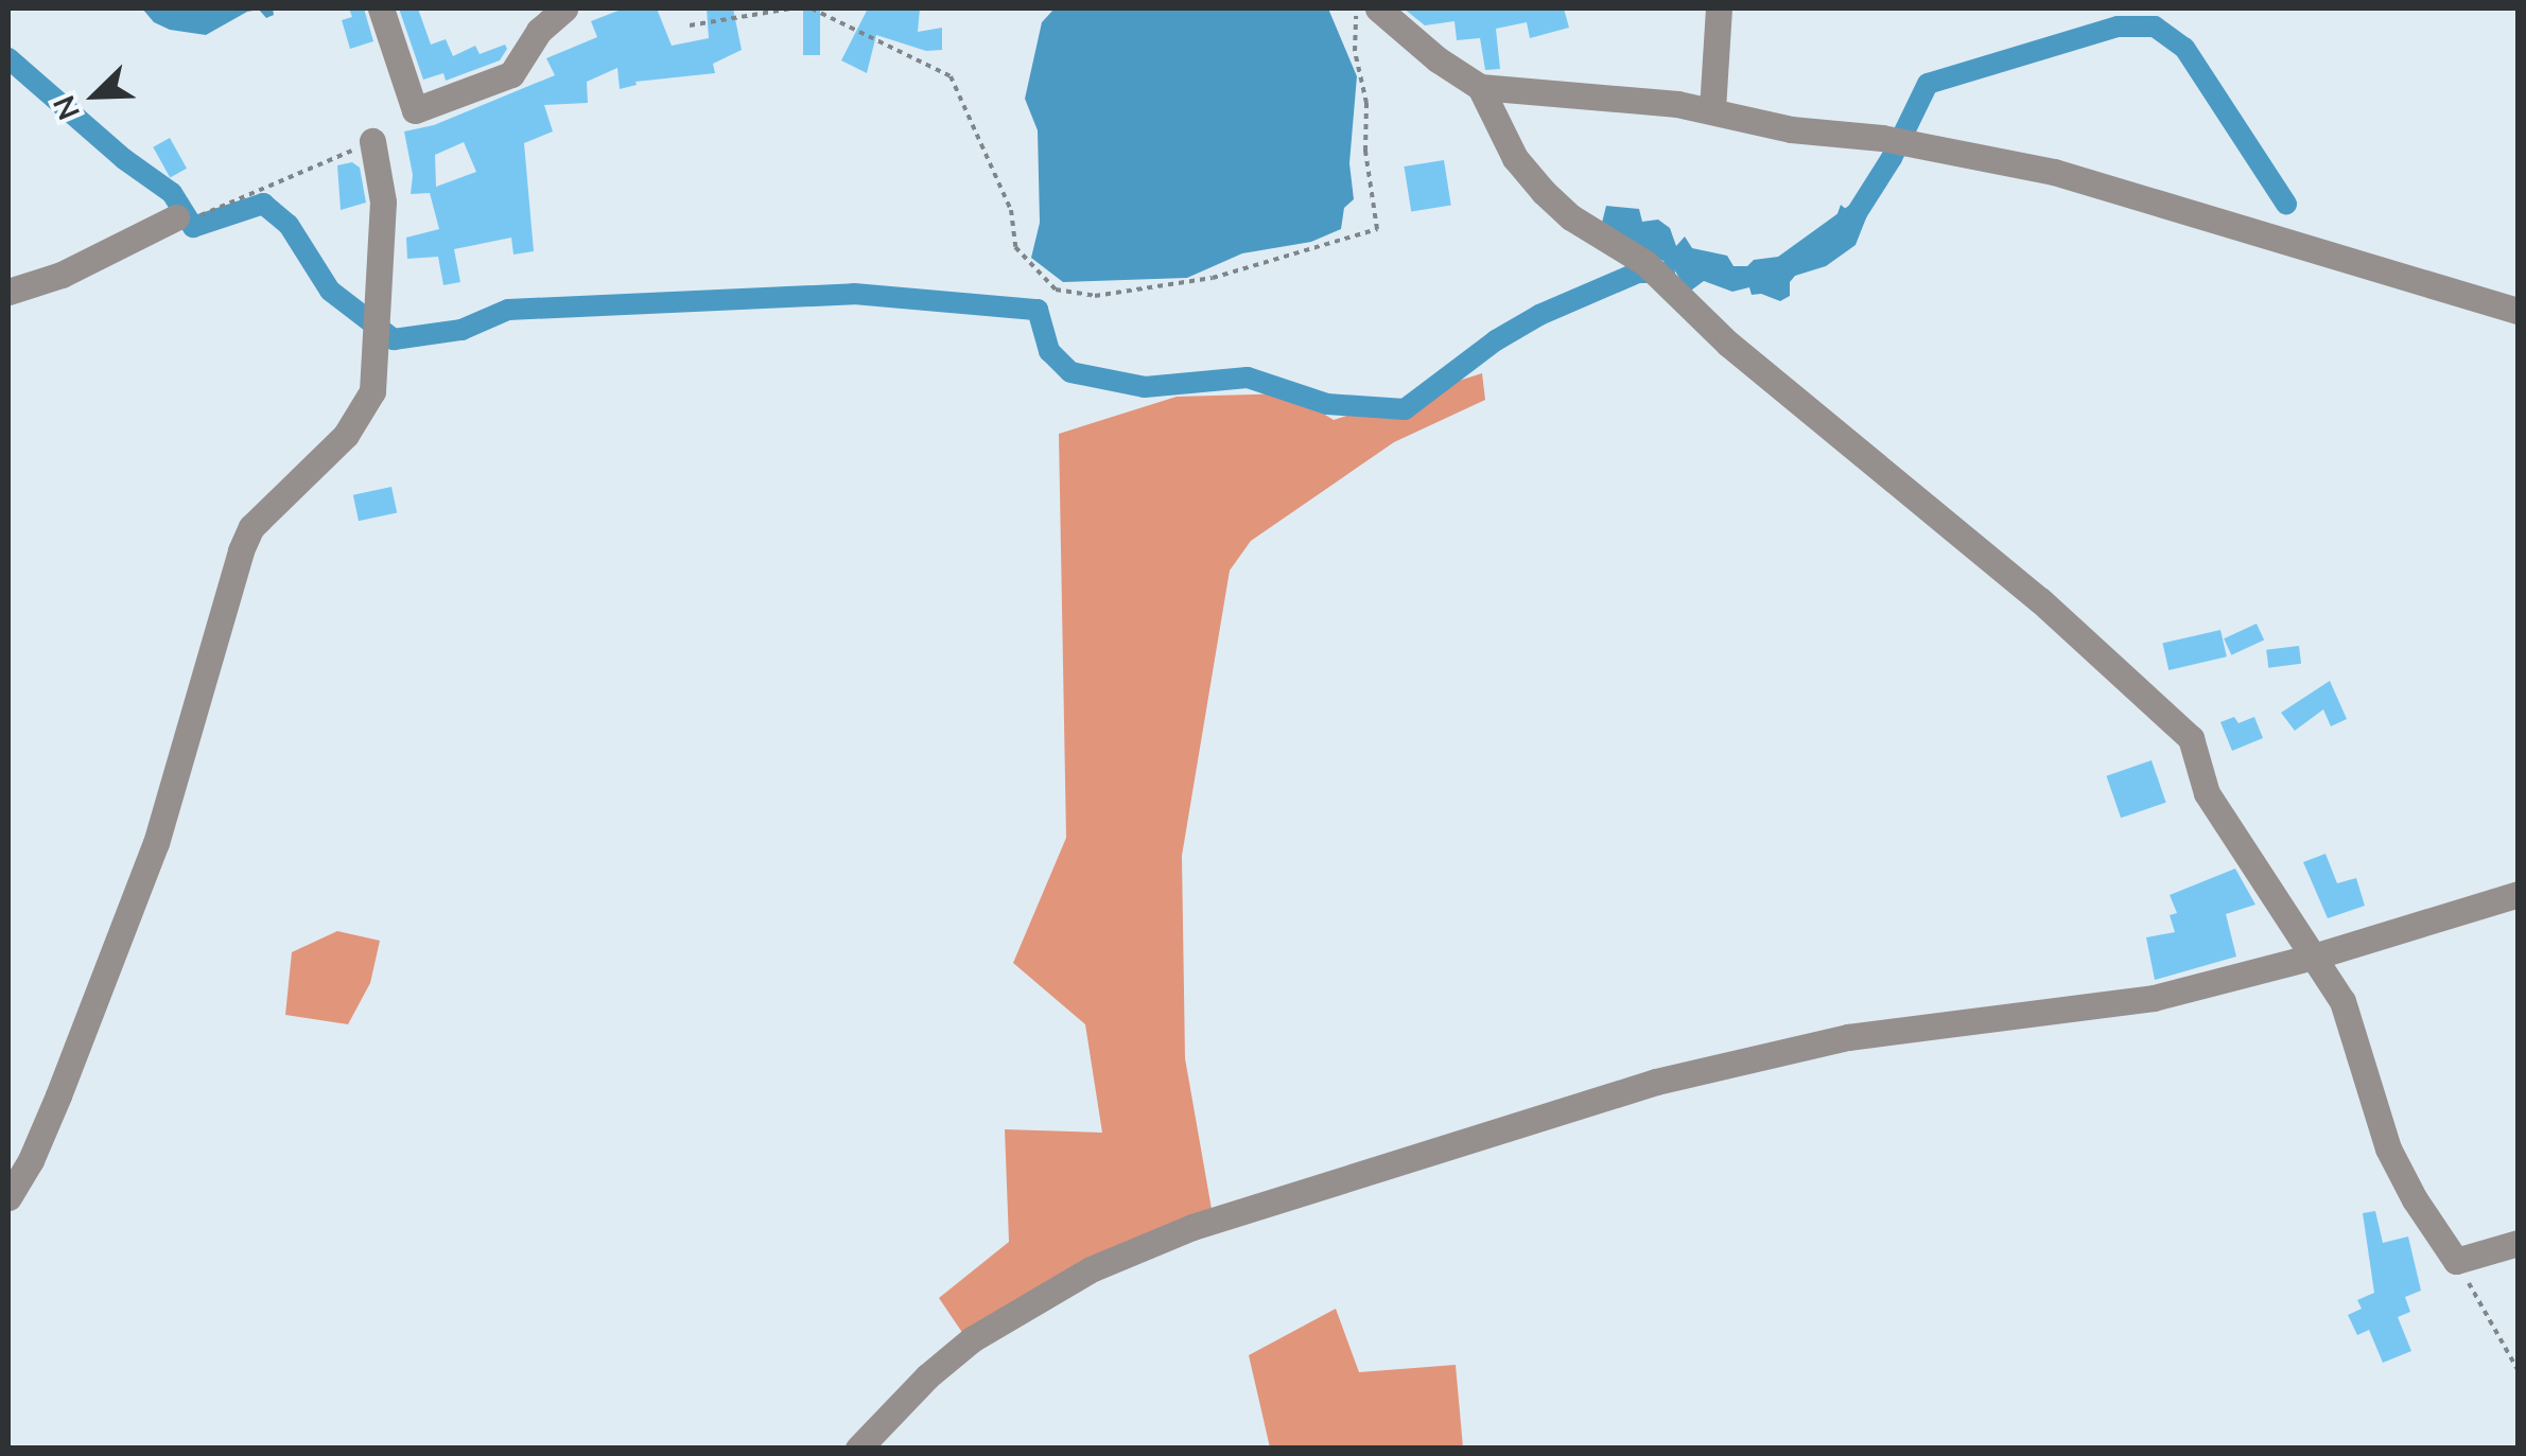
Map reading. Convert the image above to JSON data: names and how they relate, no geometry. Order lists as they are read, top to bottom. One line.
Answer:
{"north":"bottom left"}
